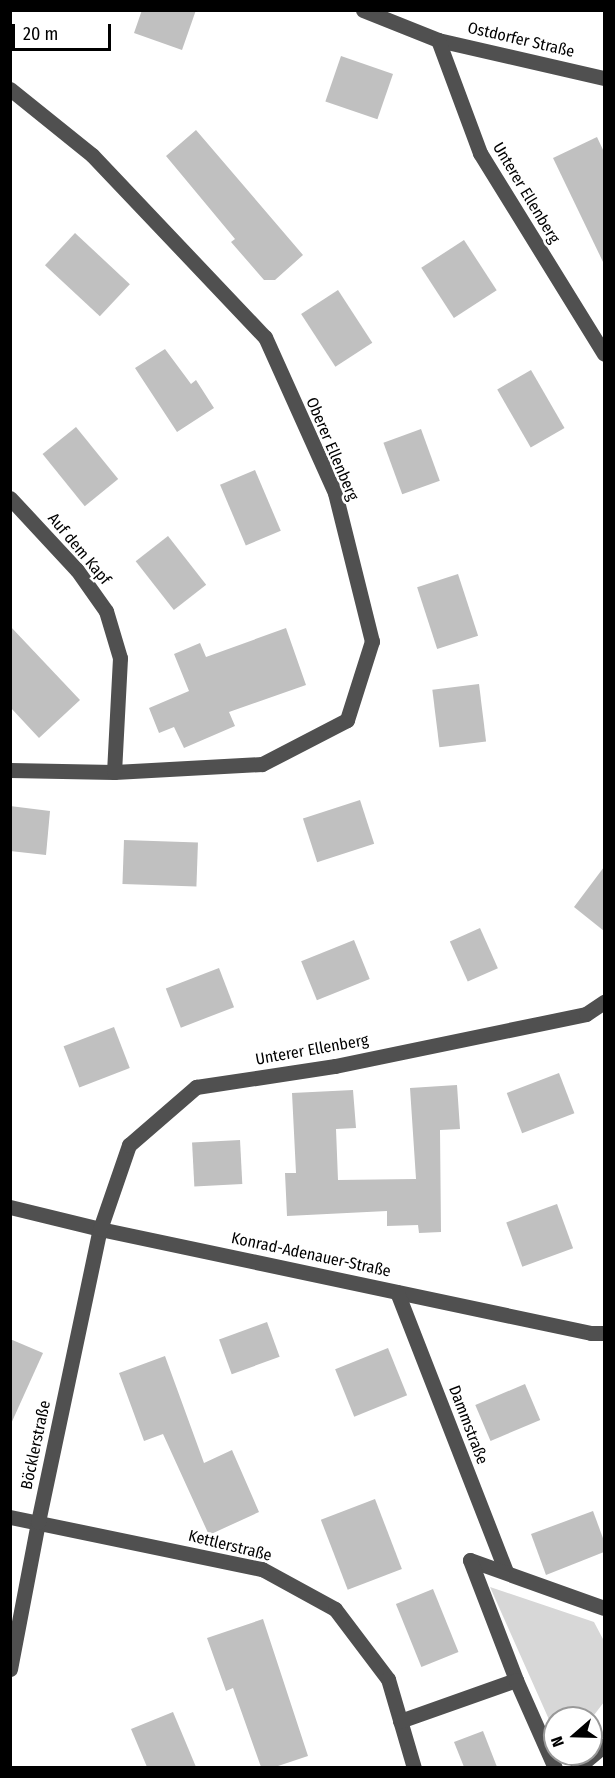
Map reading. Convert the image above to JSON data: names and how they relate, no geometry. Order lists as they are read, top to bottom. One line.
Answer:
{"streets":{"street":["Ostdorfer Straße","Unterer Ellenberg","Oberer Ellenberg","Auf dem Kapf","Konrad-Adenauer-Straße","Dammstraße","Böcklerstraße","Kettlerstraße"]},"crossings":[["Ostdorfer Straße","Unterer Ellenberg"],["Unterer Ellenberg","Konrad-Adenauer-Straße"],["Unterer Ellenberg","Böcklerstraße"],["Oberer Ellenberg","Auf dem Kapf"],["Konrad-Adenauer-Straße","Dammstraße"],["Konrad-Adenauer-Straße","Böcklerstraße"],["Böcklerstraße","Kettlerstraße"]],"scale_bar":"20 m","north":"left"}
